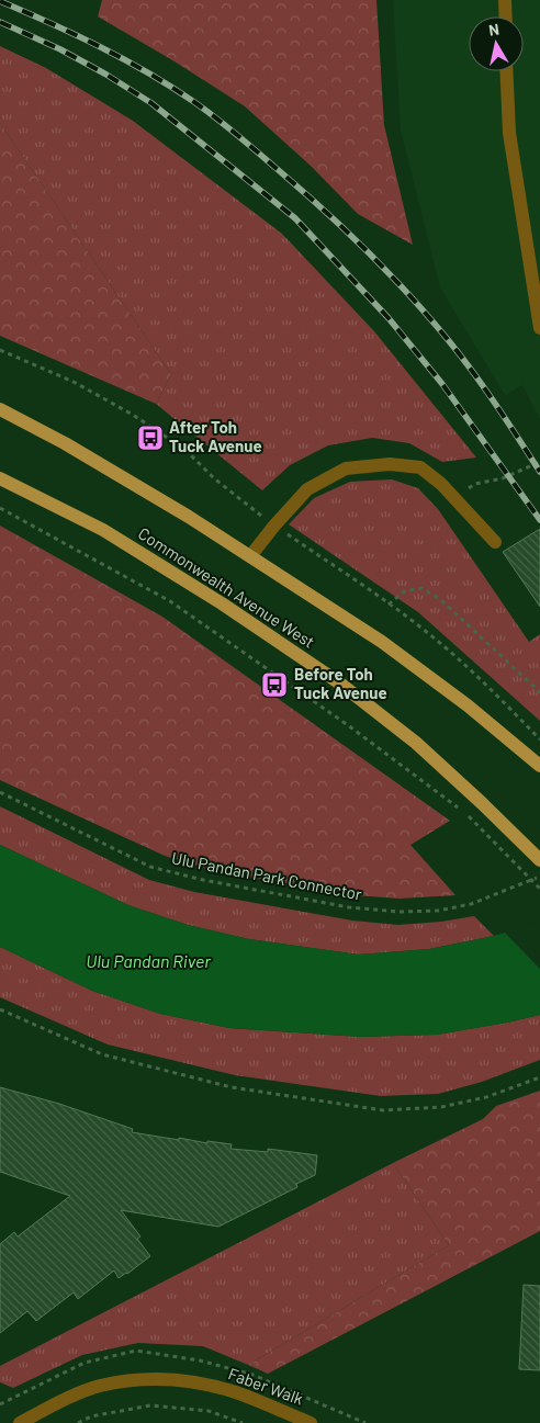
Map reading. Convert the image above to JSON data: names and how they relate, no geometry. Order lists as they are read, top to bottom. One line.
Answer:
{"streets":{"main road":["Commonwealth Avenue West"],"street":["Faber Walk"],"path":["Ulu Pandan Park Connector"]},"water":["Ulu Pandan River"],"places":{"bus stop":["After Toh Tuck Avenue","Before Toh Tuck Avenue"]},"north":"top"}
